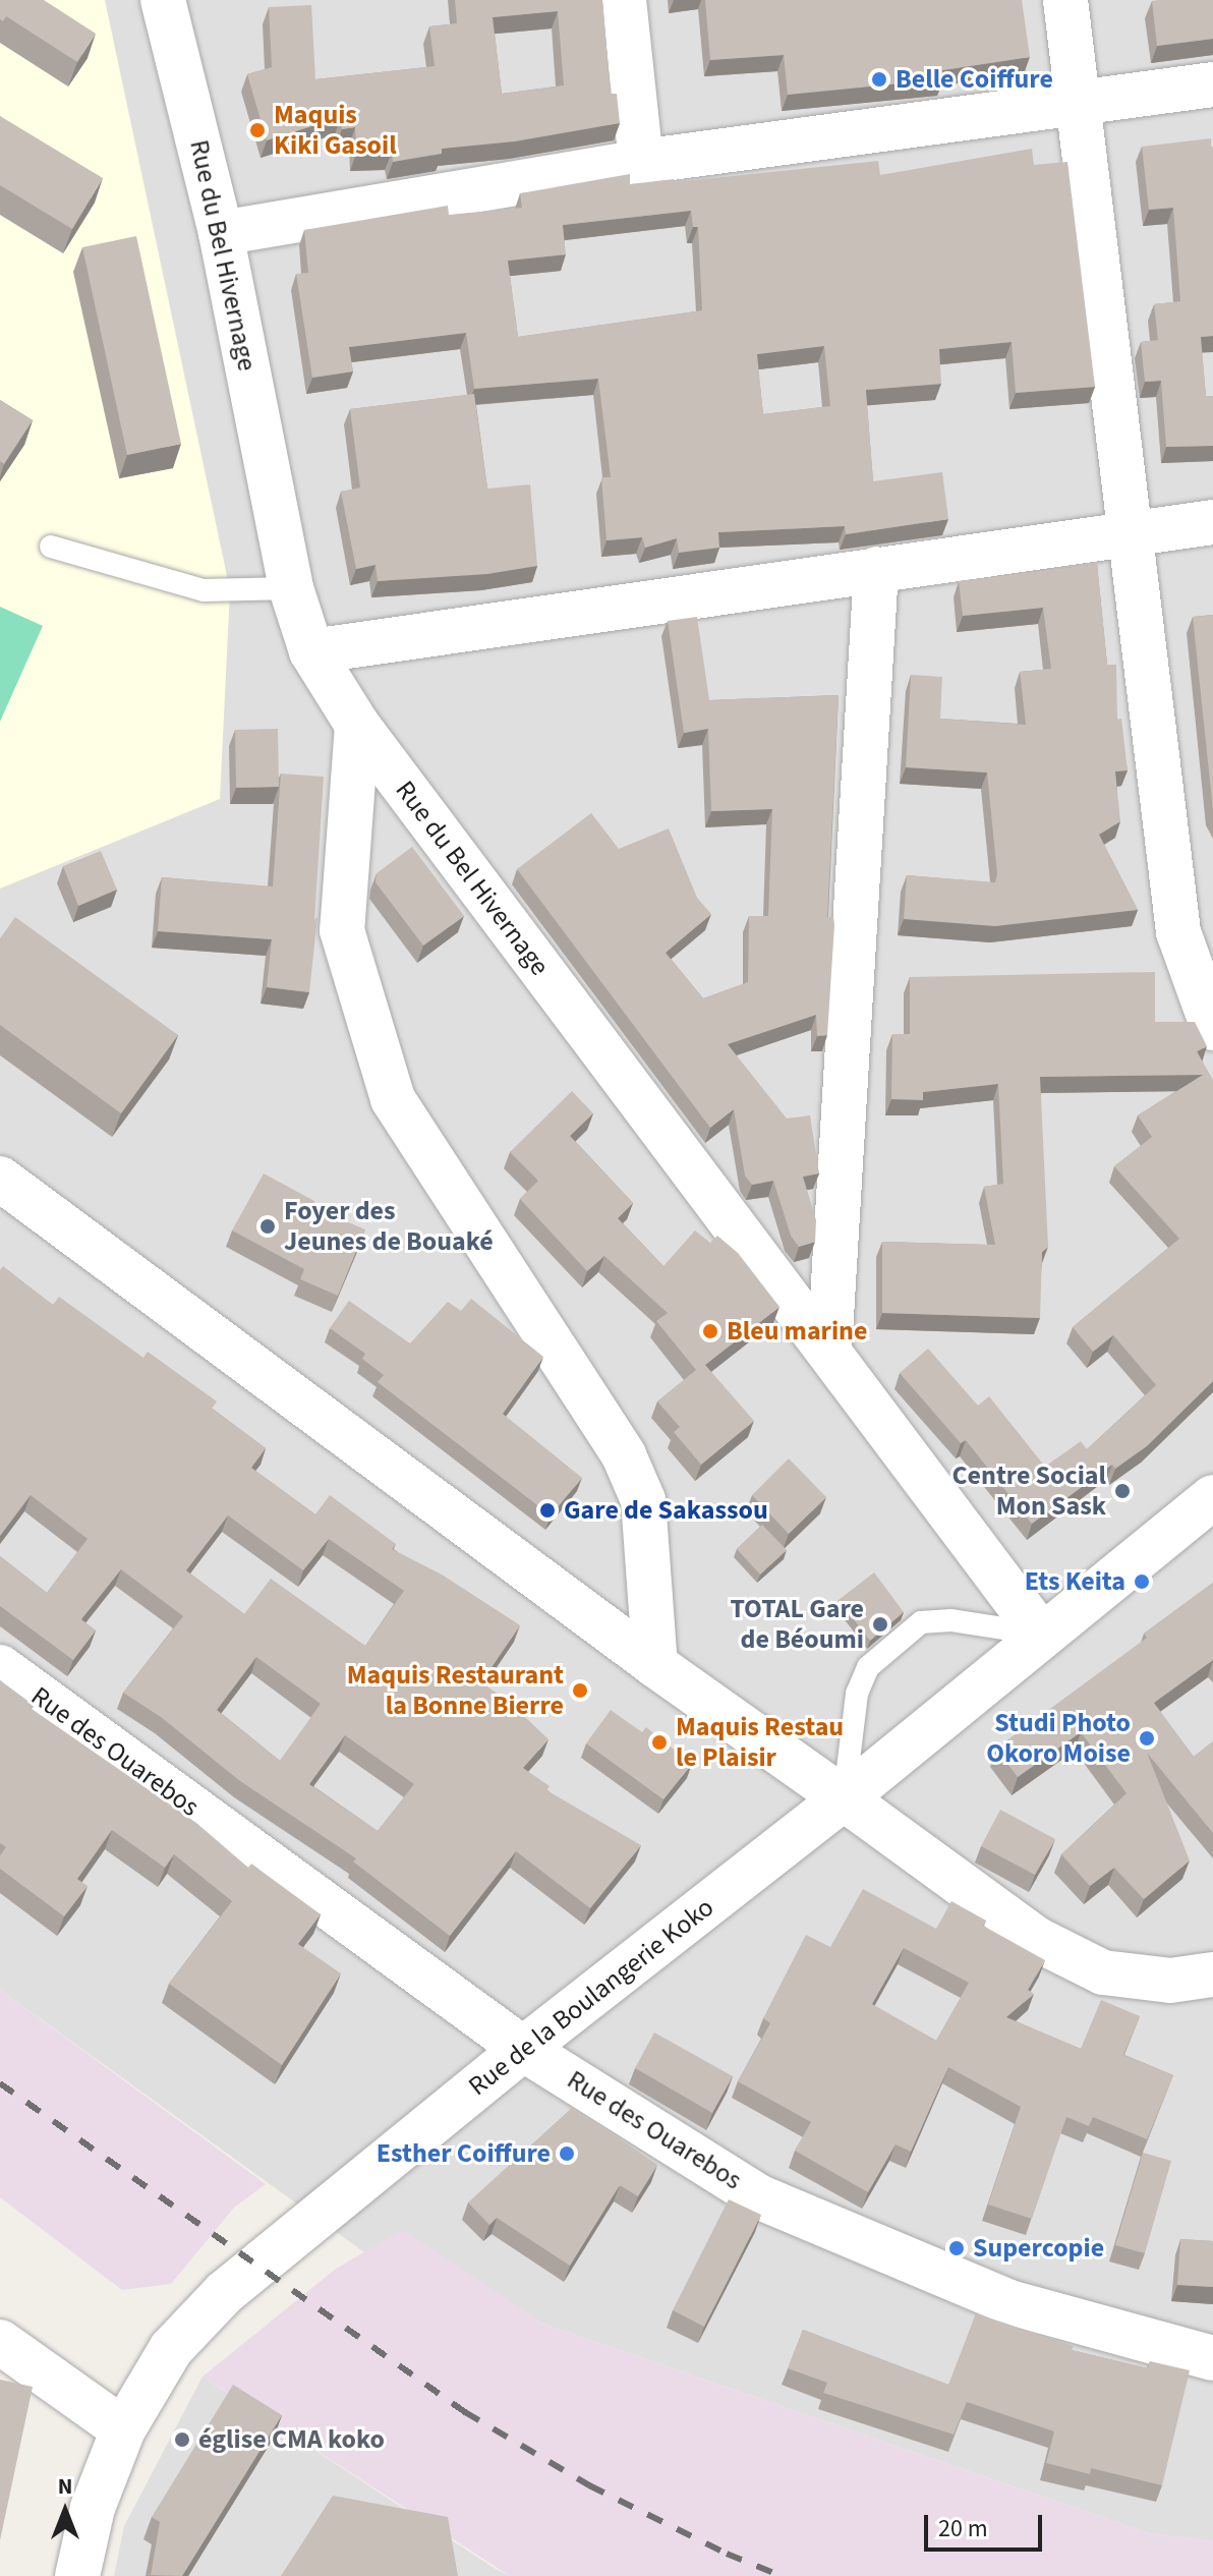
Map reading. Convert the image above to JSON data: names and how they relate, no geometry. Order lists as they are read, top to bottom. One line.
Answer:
{"streets":{"street":["Rue du Bel Hivernage","Rue des Ouarebos","Rue de la Boulangerie Koko"]},"crossings":[["Rue du Bel Hivernage","Rue de la Boulangerie Koko"],["Rue des Ouarebos","Rue de la Boulangerie Koko"]],"places":["Belle Coiffure","Maquis Kiki Gasoil","Foyer des Jeunes de Bouaké","Bleu marine","Centre Social Mon Sask","Gare de Sakassou","Ets Keita","TOTAL Gare de Béoumi","Maquis Restaurant la Bonne Bierre","Studi Photo Okoro Moise","Maquis Restau le Plaisir","Esther Coiffure","Supercopie","église CMA koko"],"scale_bar":"20 m","north":"top"}
